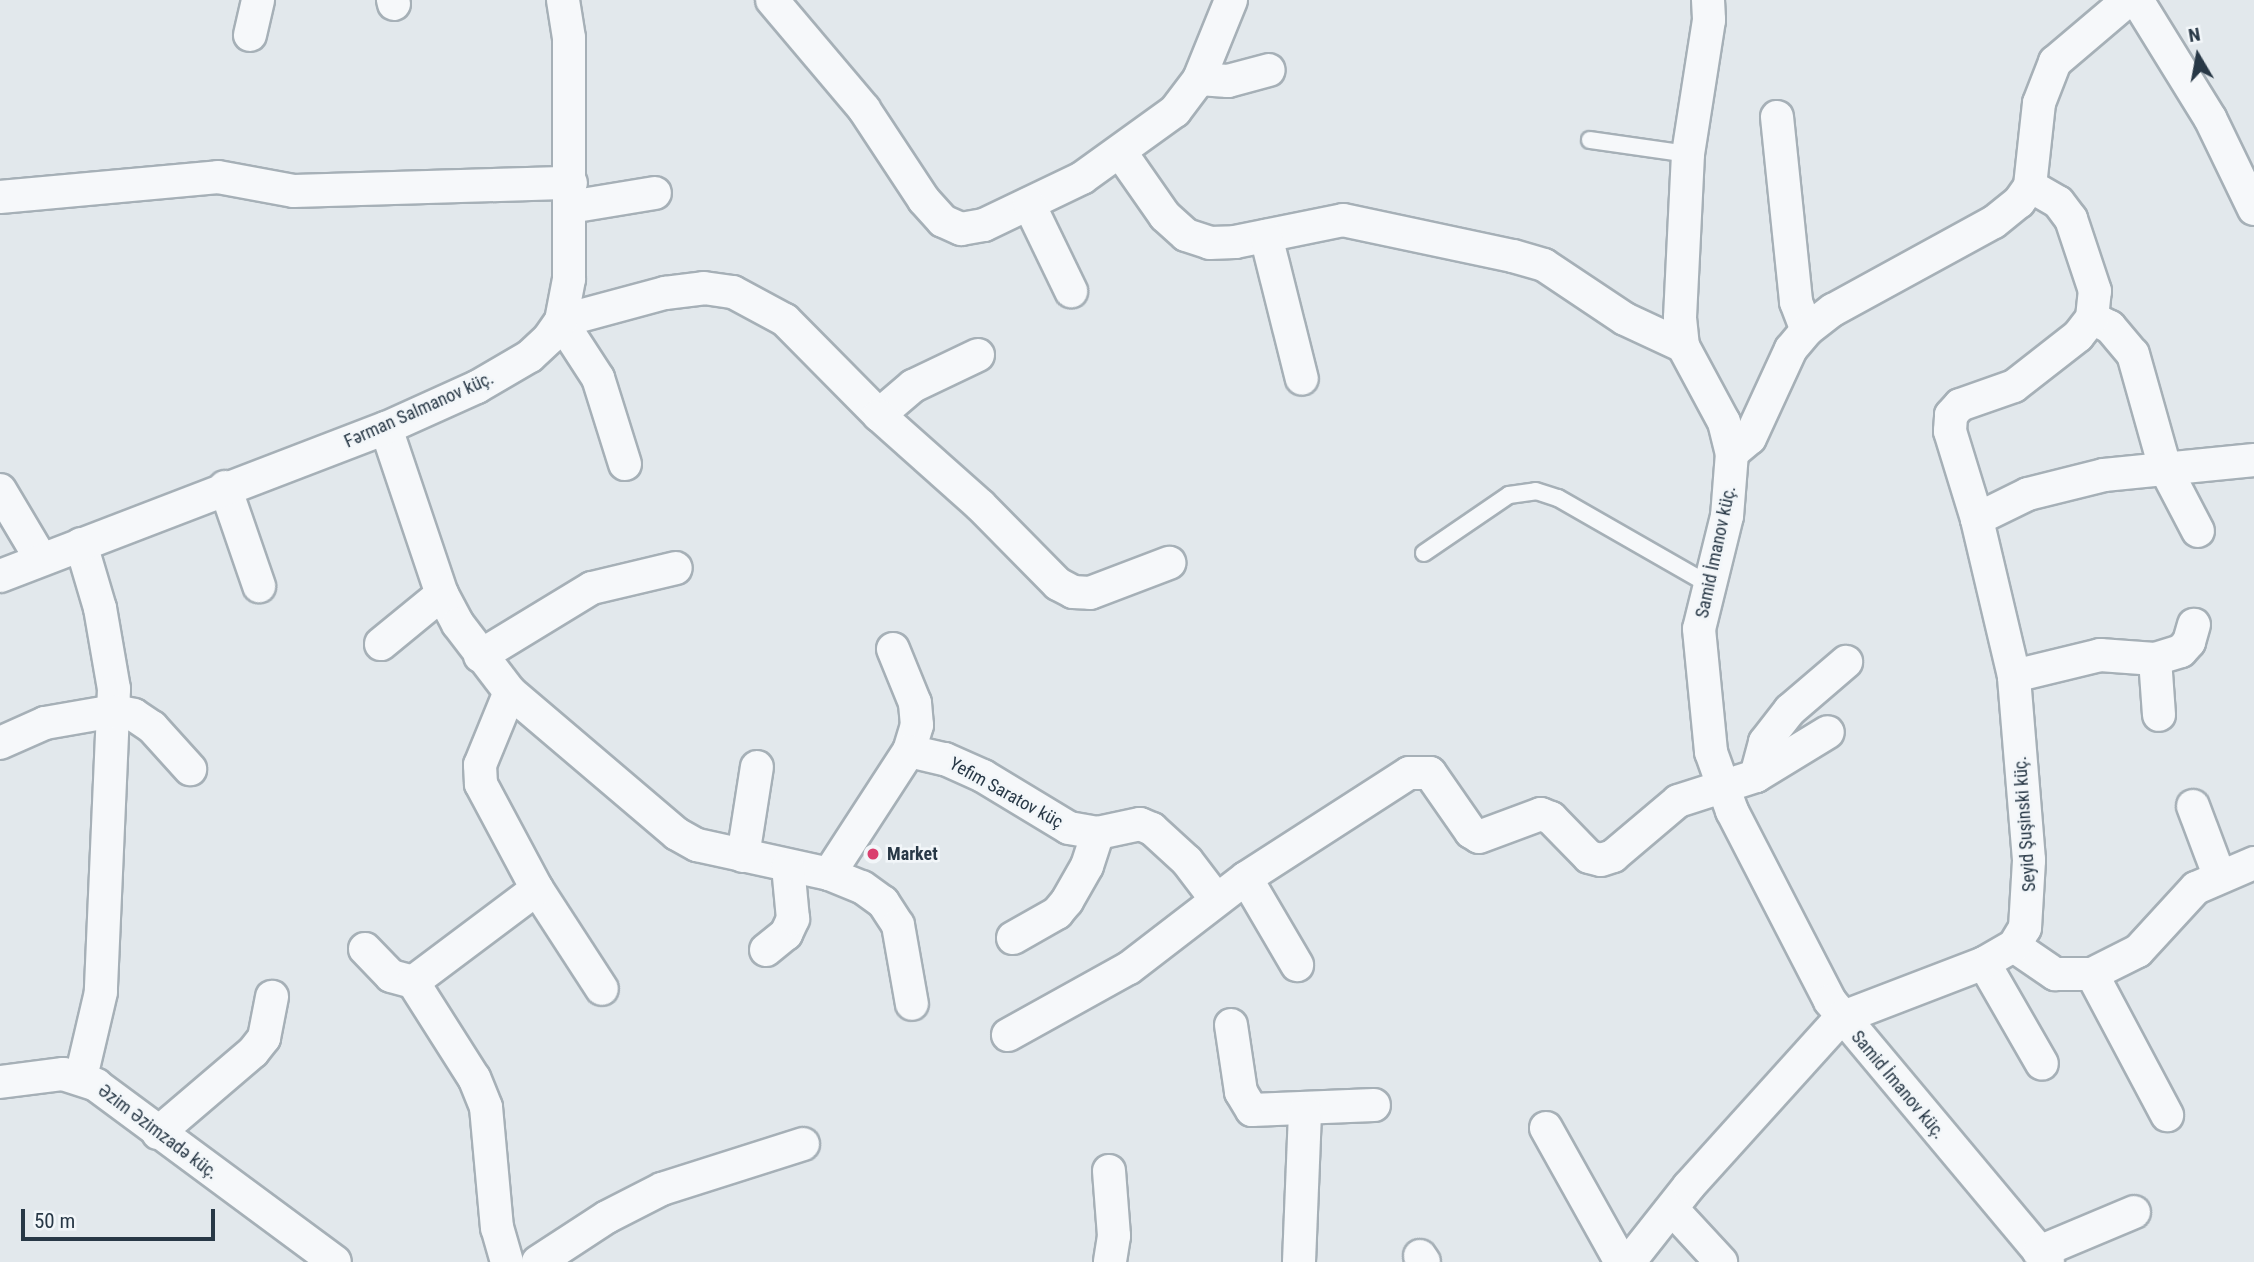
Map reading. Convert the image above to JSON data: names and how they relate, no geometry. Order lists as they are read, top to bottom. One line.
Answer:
{"streets":{"street":["Fərman Salmanov küç.","Samid İmanov küç.","Yefim Saratov küç","Seyid Şuşinski küç.","Əzim Əzimzadə küç."]},"places":["Market"],"scale_bar":"50 m","north":"top"}
